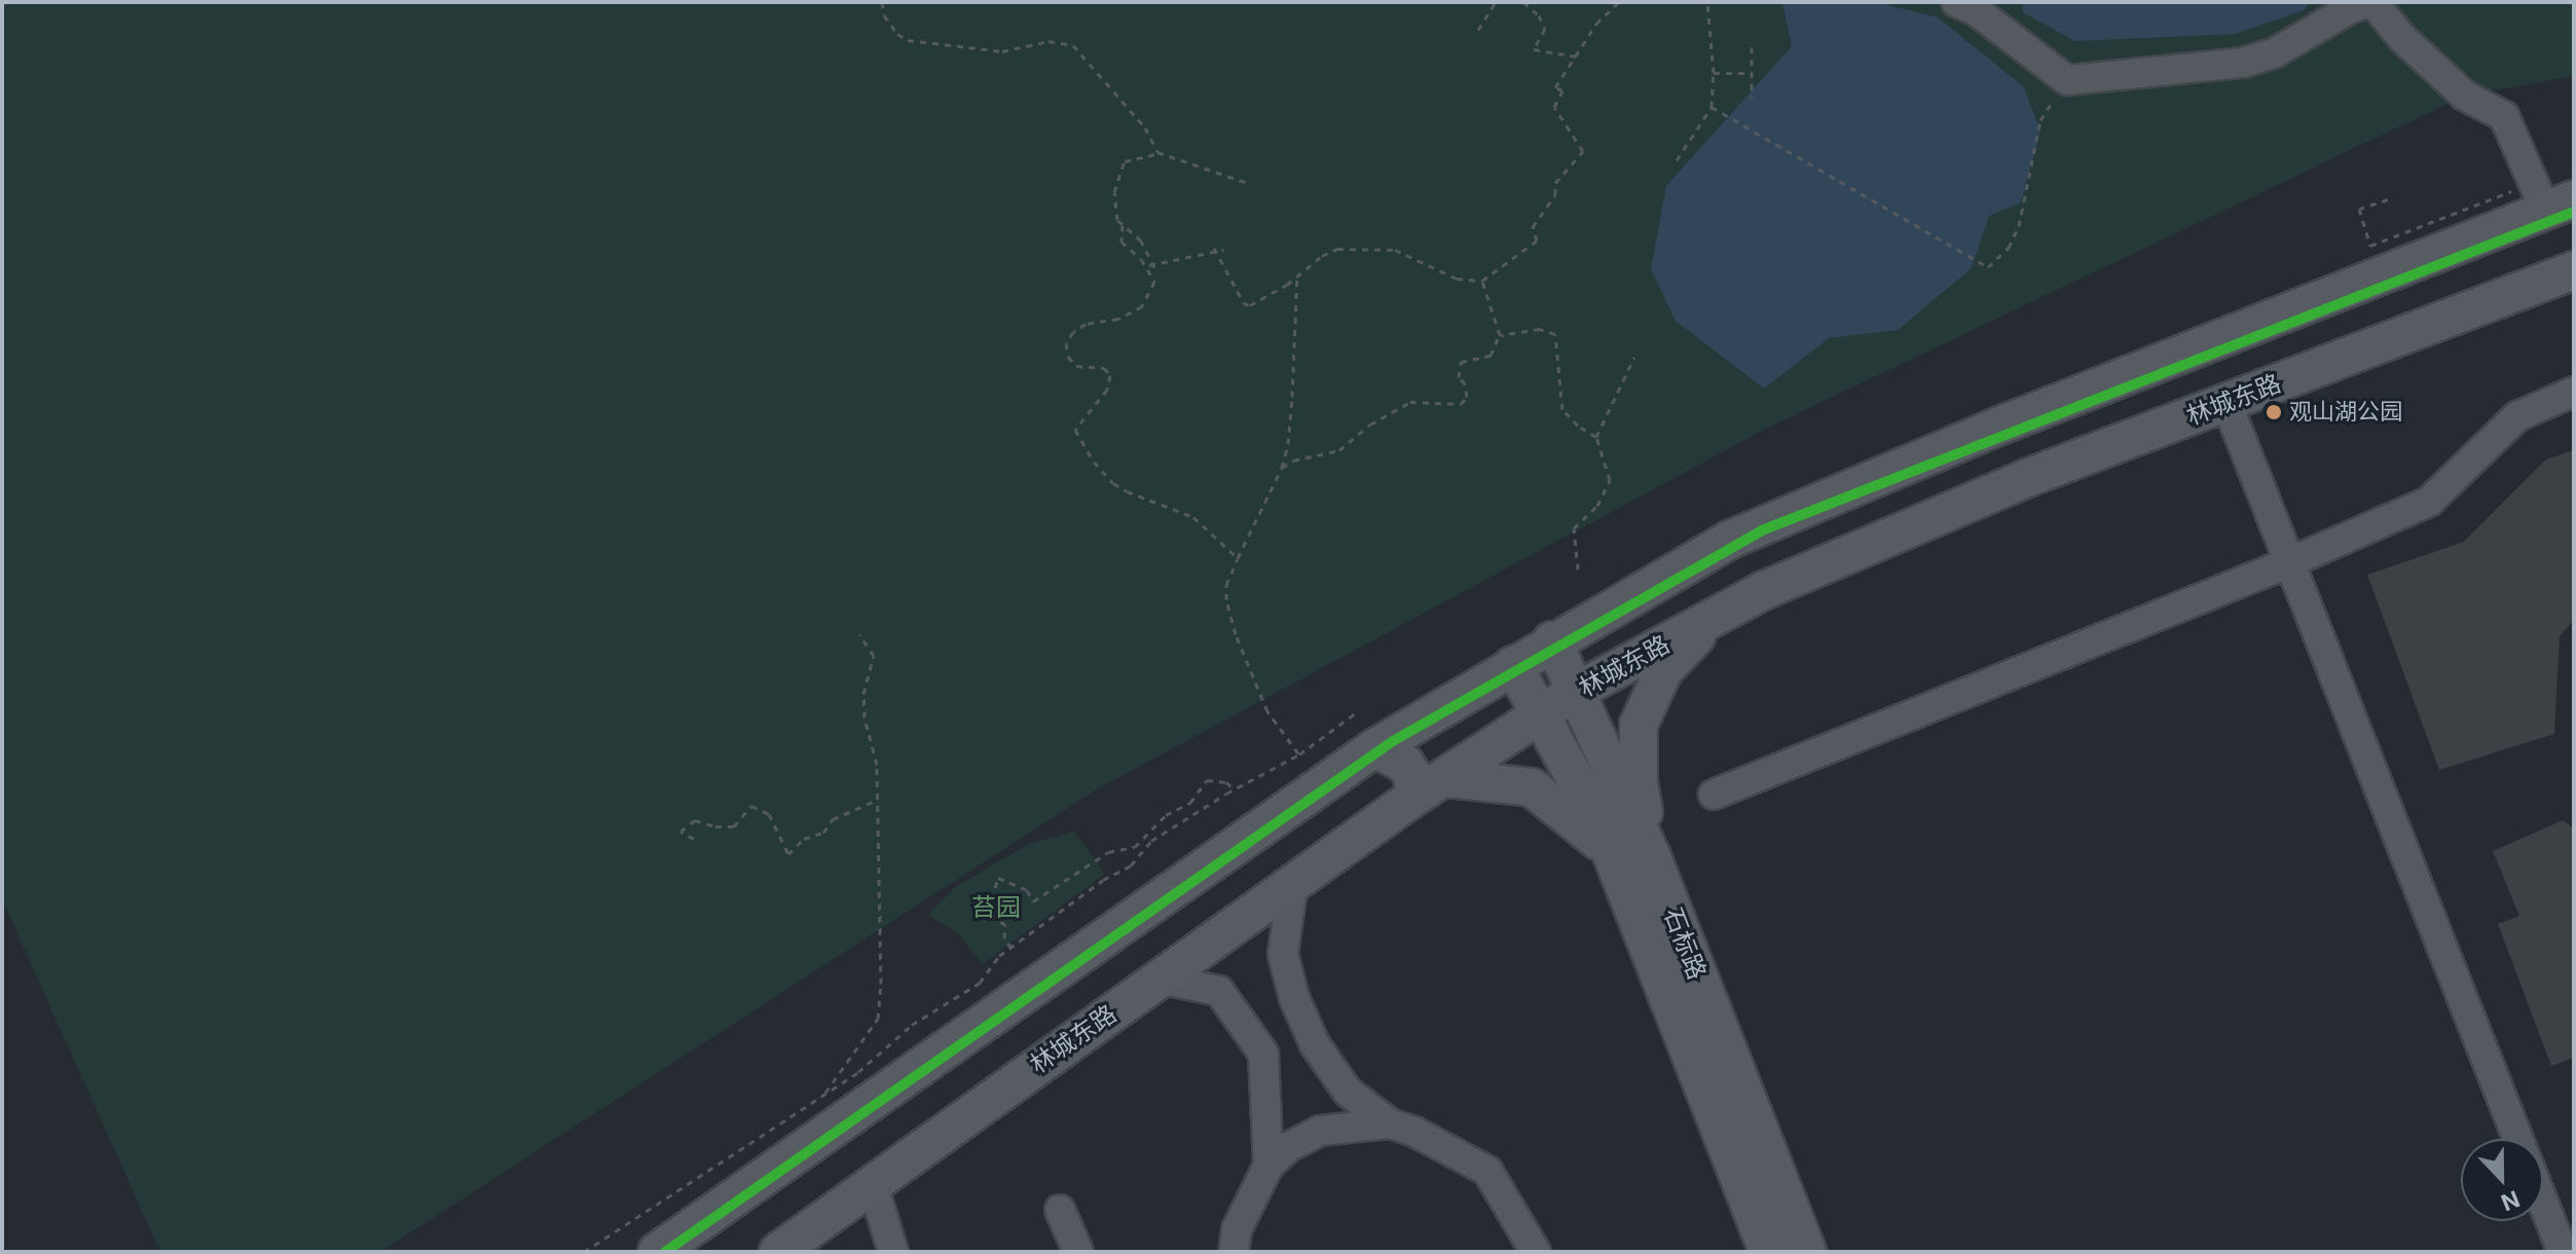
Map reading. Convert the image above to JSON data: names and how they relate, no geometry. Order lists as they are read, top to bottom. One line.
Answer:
{"streets":{"main road":["林城东路","石标路"]},"crossings":[["林城东路","石标路"]],"parks":["苔园"],"places":["观山湖公园"],"north":"bottom"}
